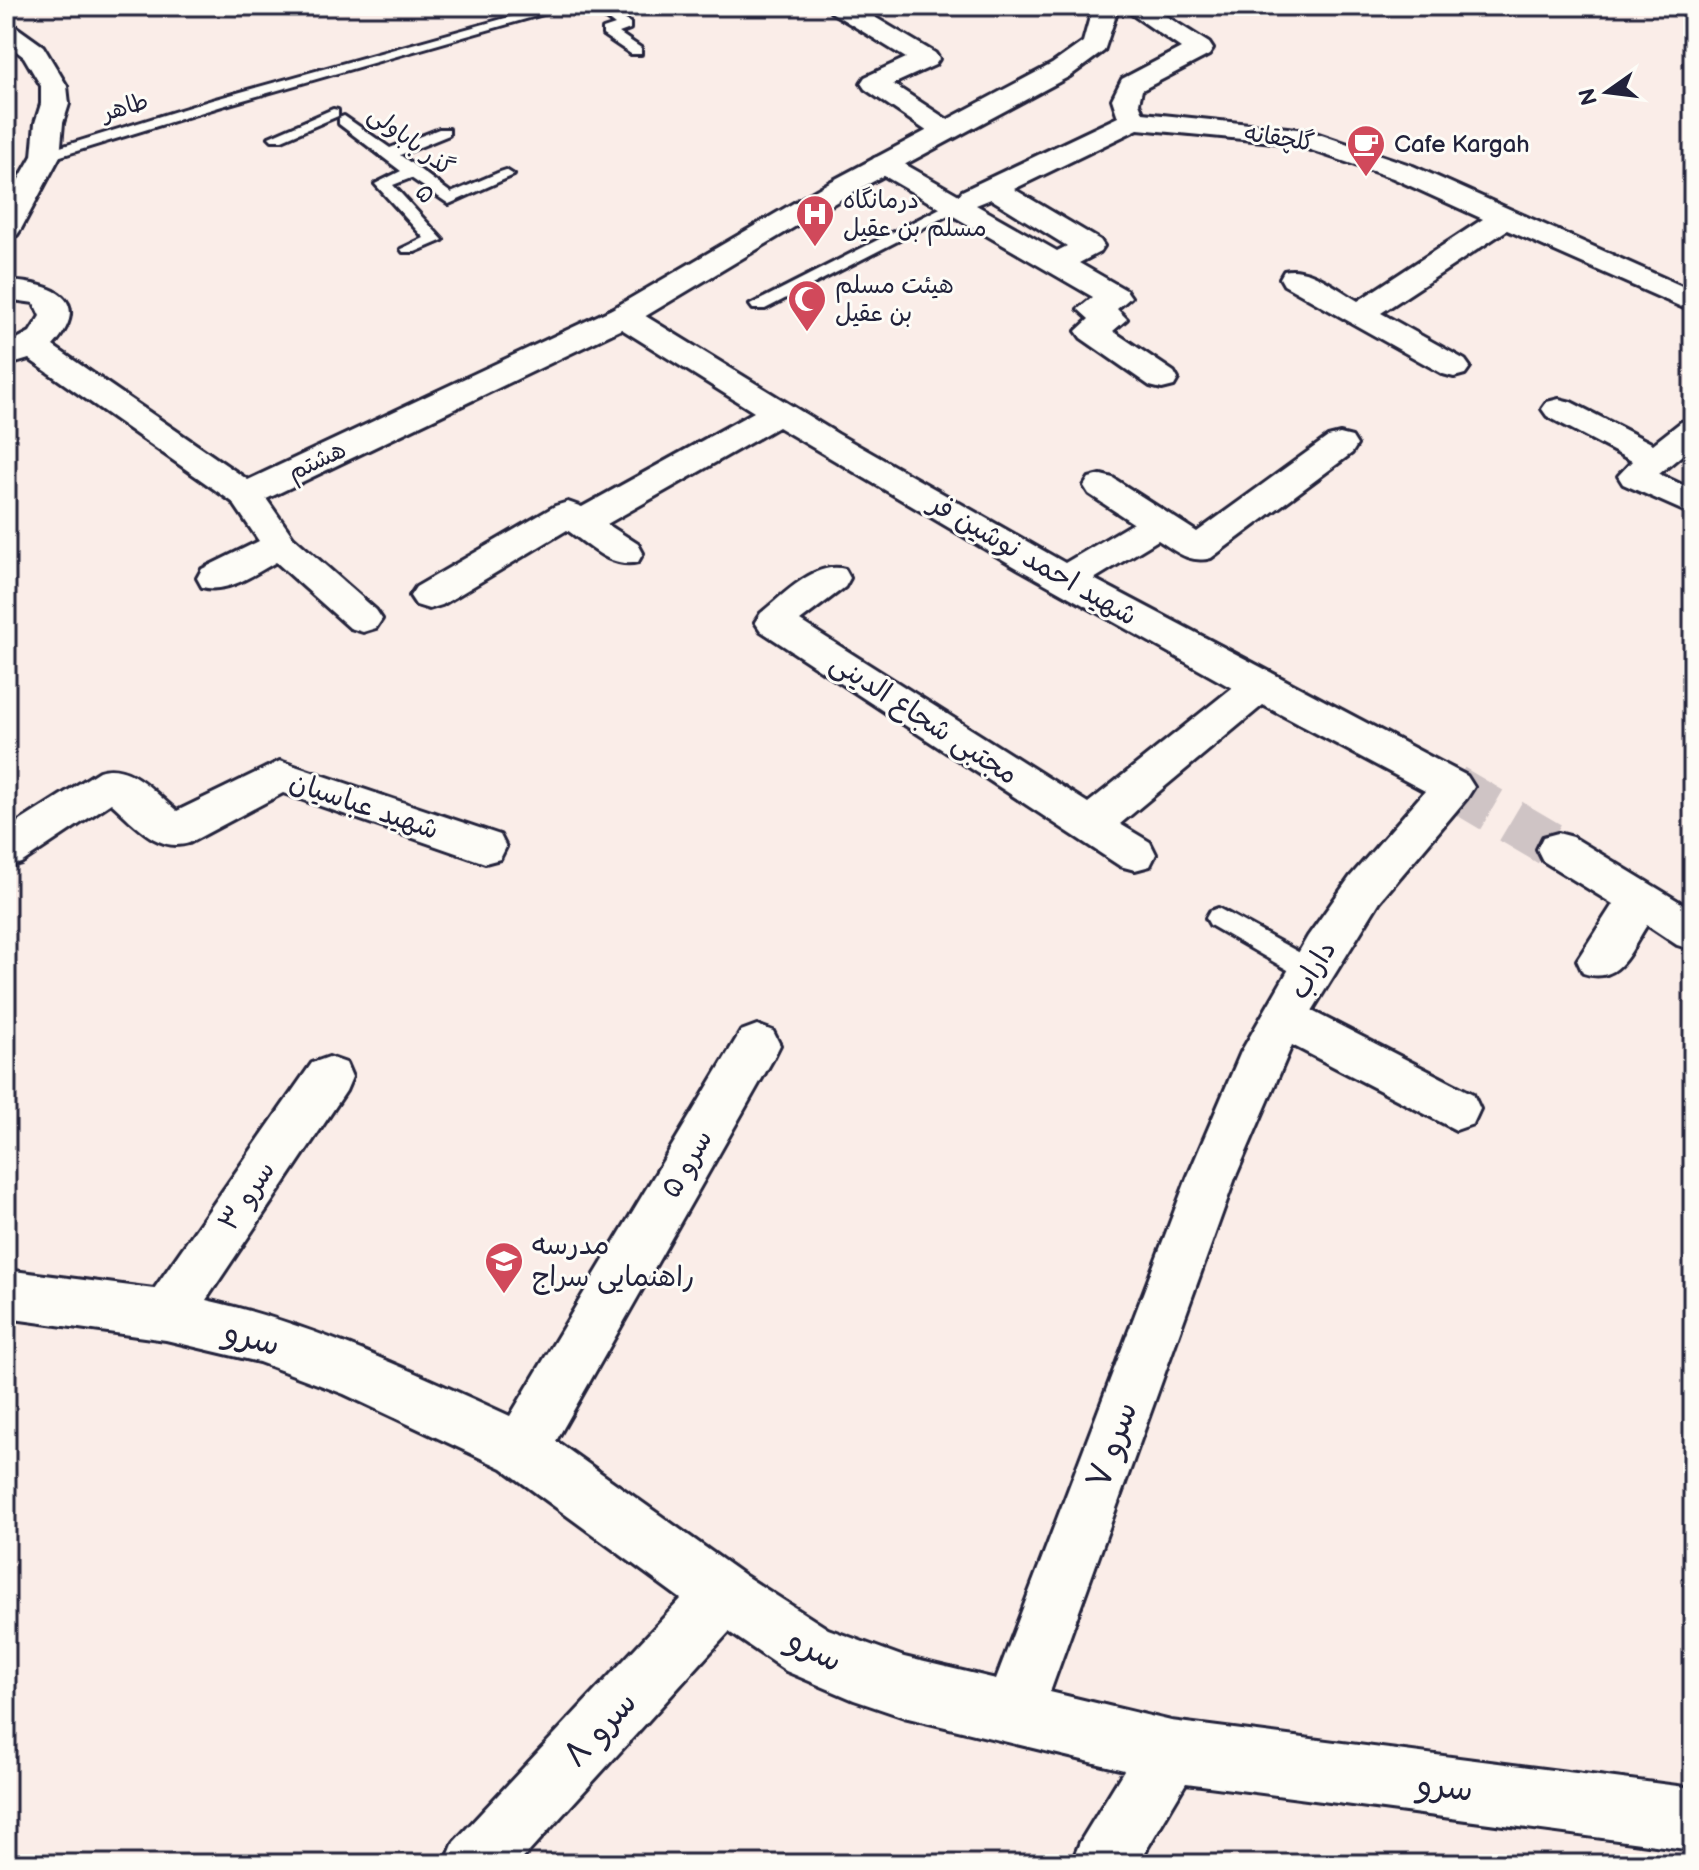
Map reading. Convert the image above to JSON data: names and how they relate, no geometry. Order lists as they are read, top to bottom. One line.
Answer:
{"streets":{"street":["گلچقانه","هشتم","شهید احمد نوشین فر","مجتبی شجاع الدینی","شهید عباسیان","داراب","سرو ۵","سرو ۳","سرو","سرو ۷","سرو ۸"],"lane":["طاهر","گذر باباولی","۵"]},"crossings":[["گذر باباولی","۵"],["هشتم","شهید احمد نوشین فر"],["شهید احمد نوشین فر","داراب"],["داراب","سرو ۷"],["سرو ۵","سرو"],["سرو ۳","سرو"],["سرو","سرو ۷"],["سرو","سرو ۸"]],"places":{"cafe":["Cafe Kargah"],"hospital":["درمانگاه مسلم بن عقیل"],"mosque":["هیئت مسلم بن عقیل"],"school or university":["مدرسه راهنمایی سراج"]},"north":"left"}
